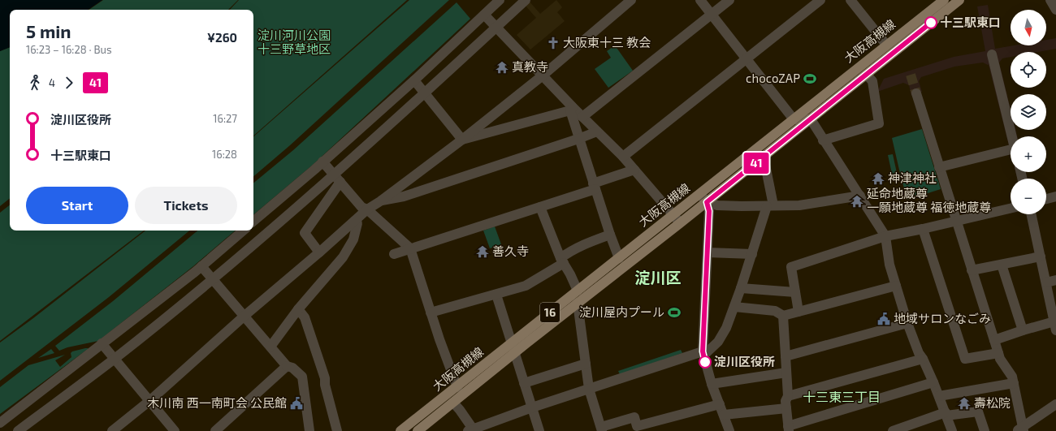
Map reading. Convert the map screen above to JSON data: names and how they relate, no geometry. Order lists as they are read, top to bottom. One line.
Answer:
{"streets":{"main road":["大阪高槻線","16"]},"districts":["淀川区","十三東三丁目"],"parks":["淀川河川公園 十三野草地区"],"places":{"other":["十三駅東口","淀川区役所"],"church":["大阪東十三 教会"],"temple":["真教寺","神津神社","延命地蔵尊 一願地蔵尊 福徳地蔵尊","善久寺","壽松院"],"sports":["chocoZAP","淀川屋内プール"],"public building":["地域サロンなごみ","木川南 西一南町会 公民館"]},"lines":["bus line 41"],"north":"bottom","page":{"on_map":"41","map_buttons":["+","−"],"heading":["5 min","16:23 – 16:28 · Bus","¥260"],"legs":["4","41"],"list":[{"name":"淀川区役所","value":"16:27"},{"name":"十三駅東口","value":"16:28"}],"buttons":["Start","Tickets"]}}
